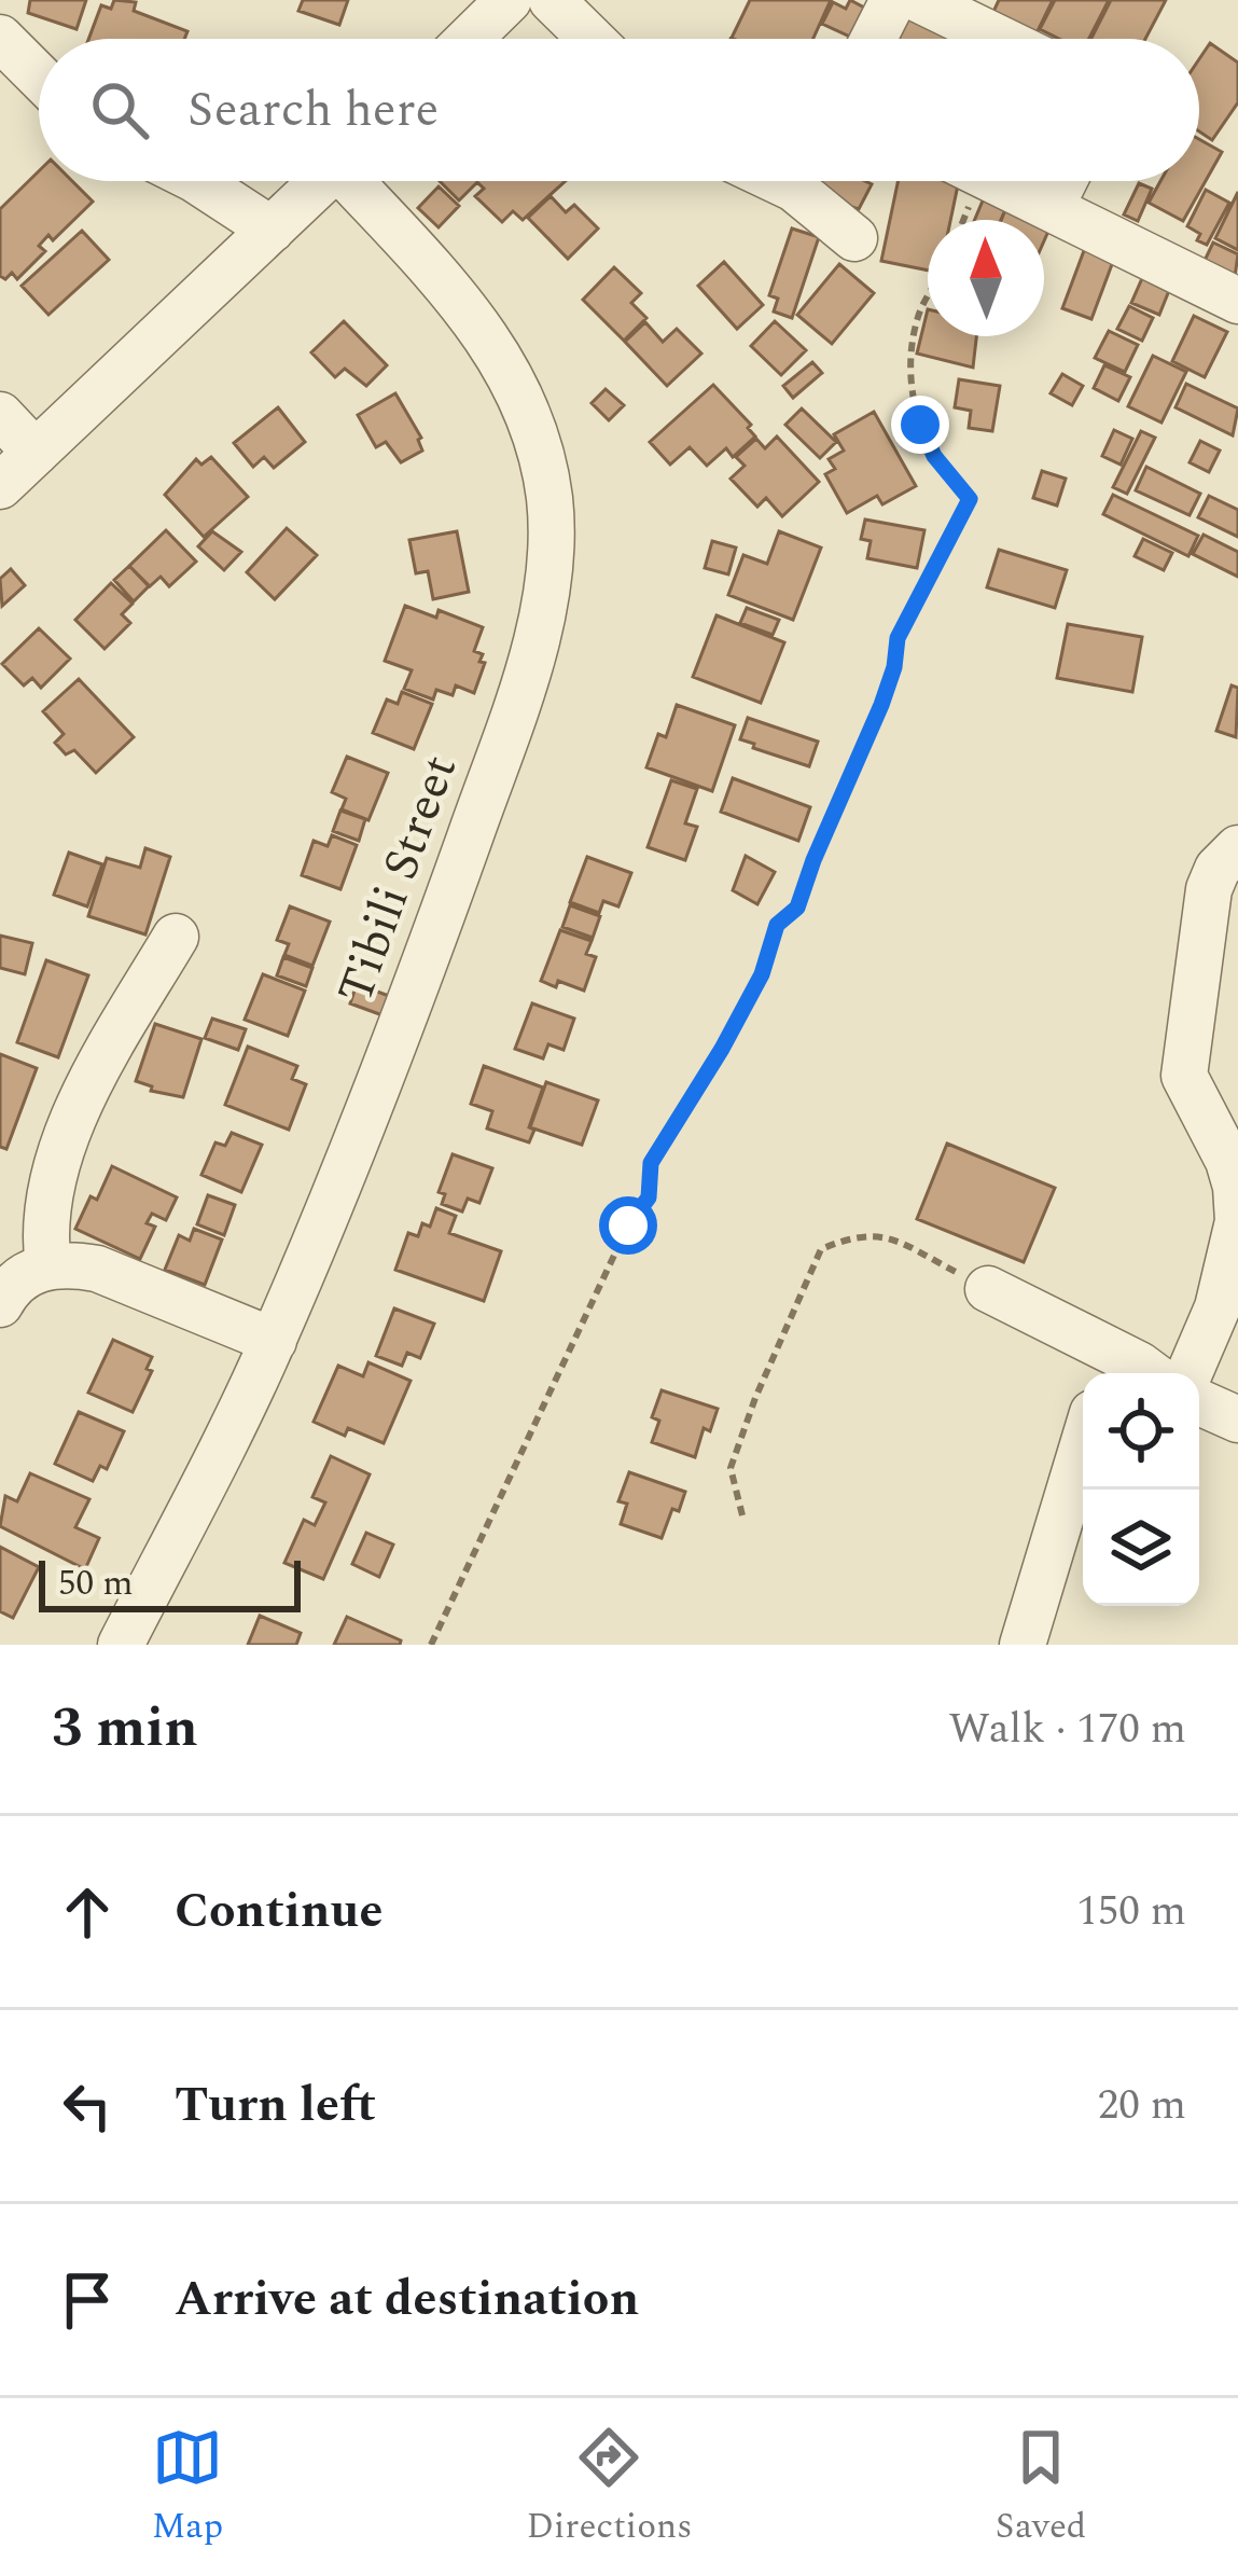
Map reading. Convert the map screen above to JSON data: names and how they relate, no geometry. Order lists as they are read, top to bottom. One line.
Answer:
{"streets":{"street":["Tibili Street"]},"scale_bar":"50 m","north":"top","page":{"search":"Search here","scale":"50 m","heading":["3 min","Walk · 170 m"],"list":[["Continue","150 m"],["Turn left","20 m"],"Arrive at destination"],"nav":["Map","Directions","Saved"]}}
